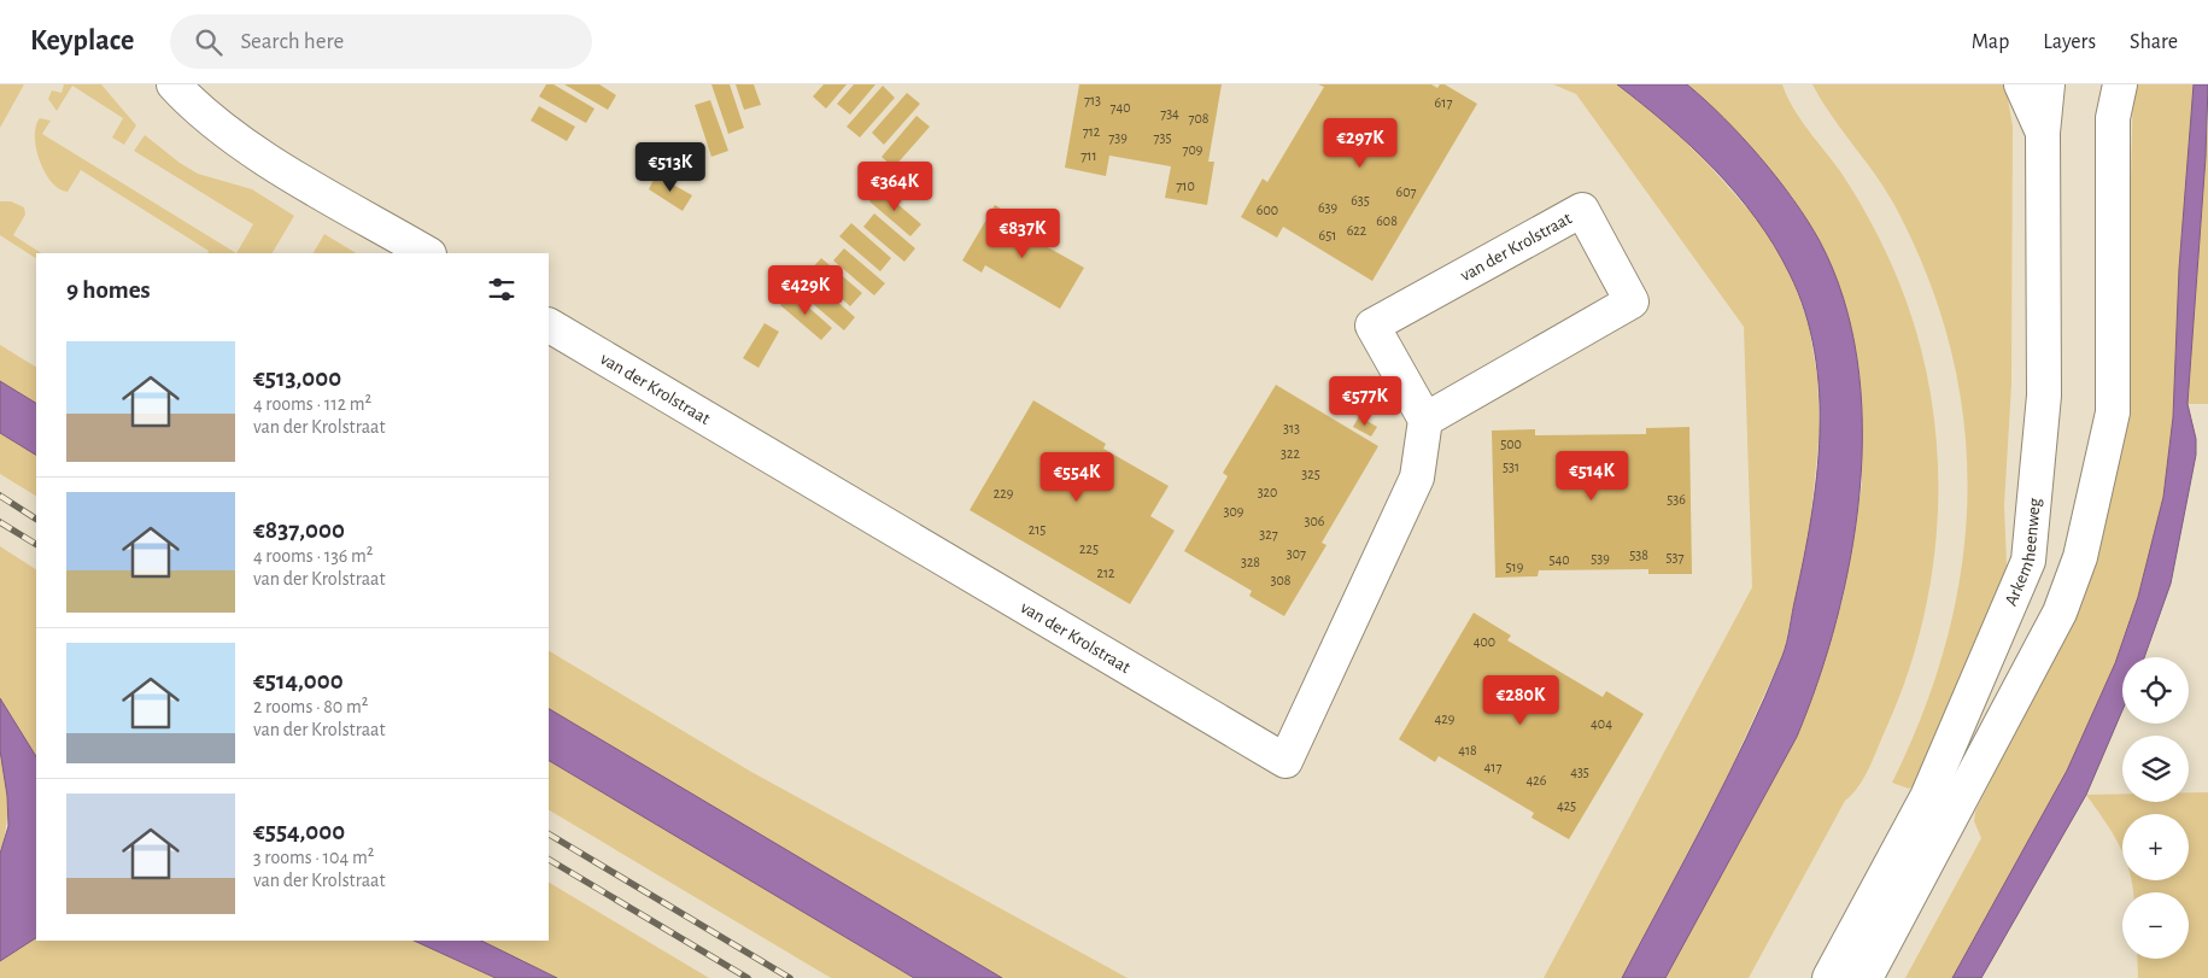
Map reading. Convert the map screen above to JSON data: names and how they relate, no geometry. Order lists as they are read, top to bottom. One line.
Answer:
{"streets":{"street":["van der Krolstraat","Arkemheenweg"]},"house_numbers":["713","617","740","734","708","712","739","735","709","711","710","607","635","639","600","608","622","651","313","500","322","531","325","320","229","536","309","306","215","327","225","307","538","537","539","540","328","519","212","308","400","429","404","418","417","435","426","425"],"page":{"header":"Keyplace","search":"Search here","nav":["Map","Layers","Share"],"price":["€297K","€513K","€364K","€837K","€429K","€577K","€514K","€554K","€280K"],"heading":"9 homes","list":[{"name":"€513,000","note":"4 rooms · 112 m² · van der Krolstraat"},{"name":"€837,000","note":"4 rooms · 136 m² · van der Krolstraat"},{"name":"€514,000","note":"2 rooms · 80 m² · van der Krolstraat"},{"name":"€554,000","note":"3 rooms · 104 m² · van der Krolstraat"}],"map_buttons":["+","−"]}}
